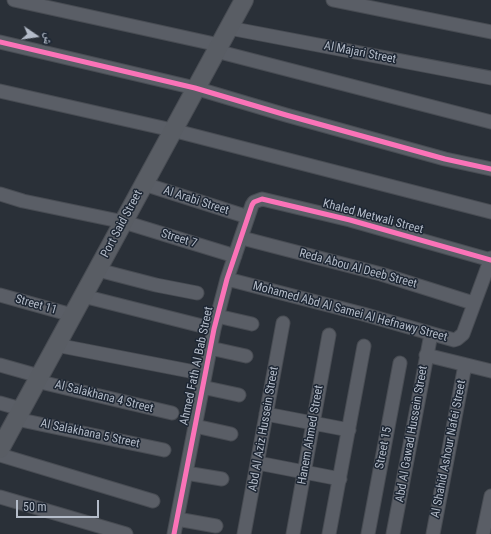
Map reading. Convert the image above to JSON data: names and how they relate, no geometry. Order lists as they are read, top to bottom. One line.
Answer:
{"streets":{"main road":["Port Said Street"],"street":["Al Majari Street","Al Arabi Street","Khaled Metwali Street","Street 7","Reda Abou Al Deeb Street","Street 11","Mohamed Abd Al Samei Al Hefnawy Street","Ahmed Fath Al Bab Street","Al Salakhana 4 Street","Abd Al Aziz Hussein Street","Al Salakhana 5 Street","Abd Al Gawad Hussein Street","Hanem Ahmed Street","Street 15","Al Shahid Ashour Nafei Street"]},"crossings":[["Al Majari Street","Port Said Street"],["Al Arabi Street","Khaled Metwali Street"],["Al Arabi Street","Port Said Street"],["Al Arabi Street","Ahmed Fath Al Bab Street"],["Khaled Metwali Street","Mohamed Abd Al Samei Al Hefnawy Street"],["Khaled Metwali Street","Ahmed Fath Al Bab Street"],["Port Said Street","Street 7"],["Port Said Street","Street 11"],["Port Said Street","Al Salakhana 4 Street"],["Port Said Street","Al Salakhana 5 Street"],["Street 7","Ahmed Fath Al Bab Street"],["Reda Abou Al Deeb Street","Mohamed Abd Al Samei Al Hefnawy Street"],["Reda Abou Al Deeb Street","Ahmed Fath Al Bab Street"],["Mohamed Abd Al Samei Al Hefnawy Street","Ahmed Fath Al Bab Street"],["Mohamed Abd Al Samei Al Hefnawy Street","Abd Al Gawad Hussein Street"]],"scale_bar":"50 m","north":"right"}
